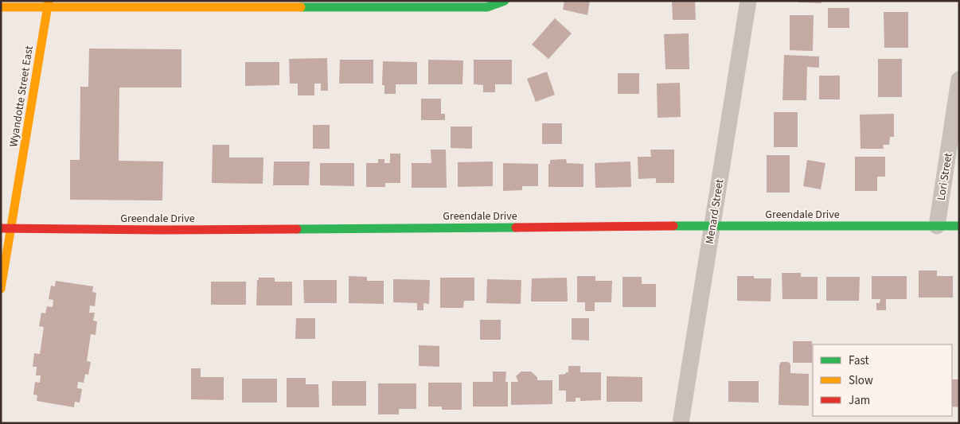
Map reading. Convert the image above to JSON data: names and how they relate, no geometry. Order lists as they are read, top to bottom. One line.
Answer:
{"streets":{"street":["Wyandotte Street East","Lori Street","Menard Street","Greendale Drive"]},"crossings":[["Wyandotte Street East","Greendale Drive"],["Lori Street","Greendale Drive"],["Menard Street","Greendale Drive"]],"legend":["Fast","Slow","Jam"]}
